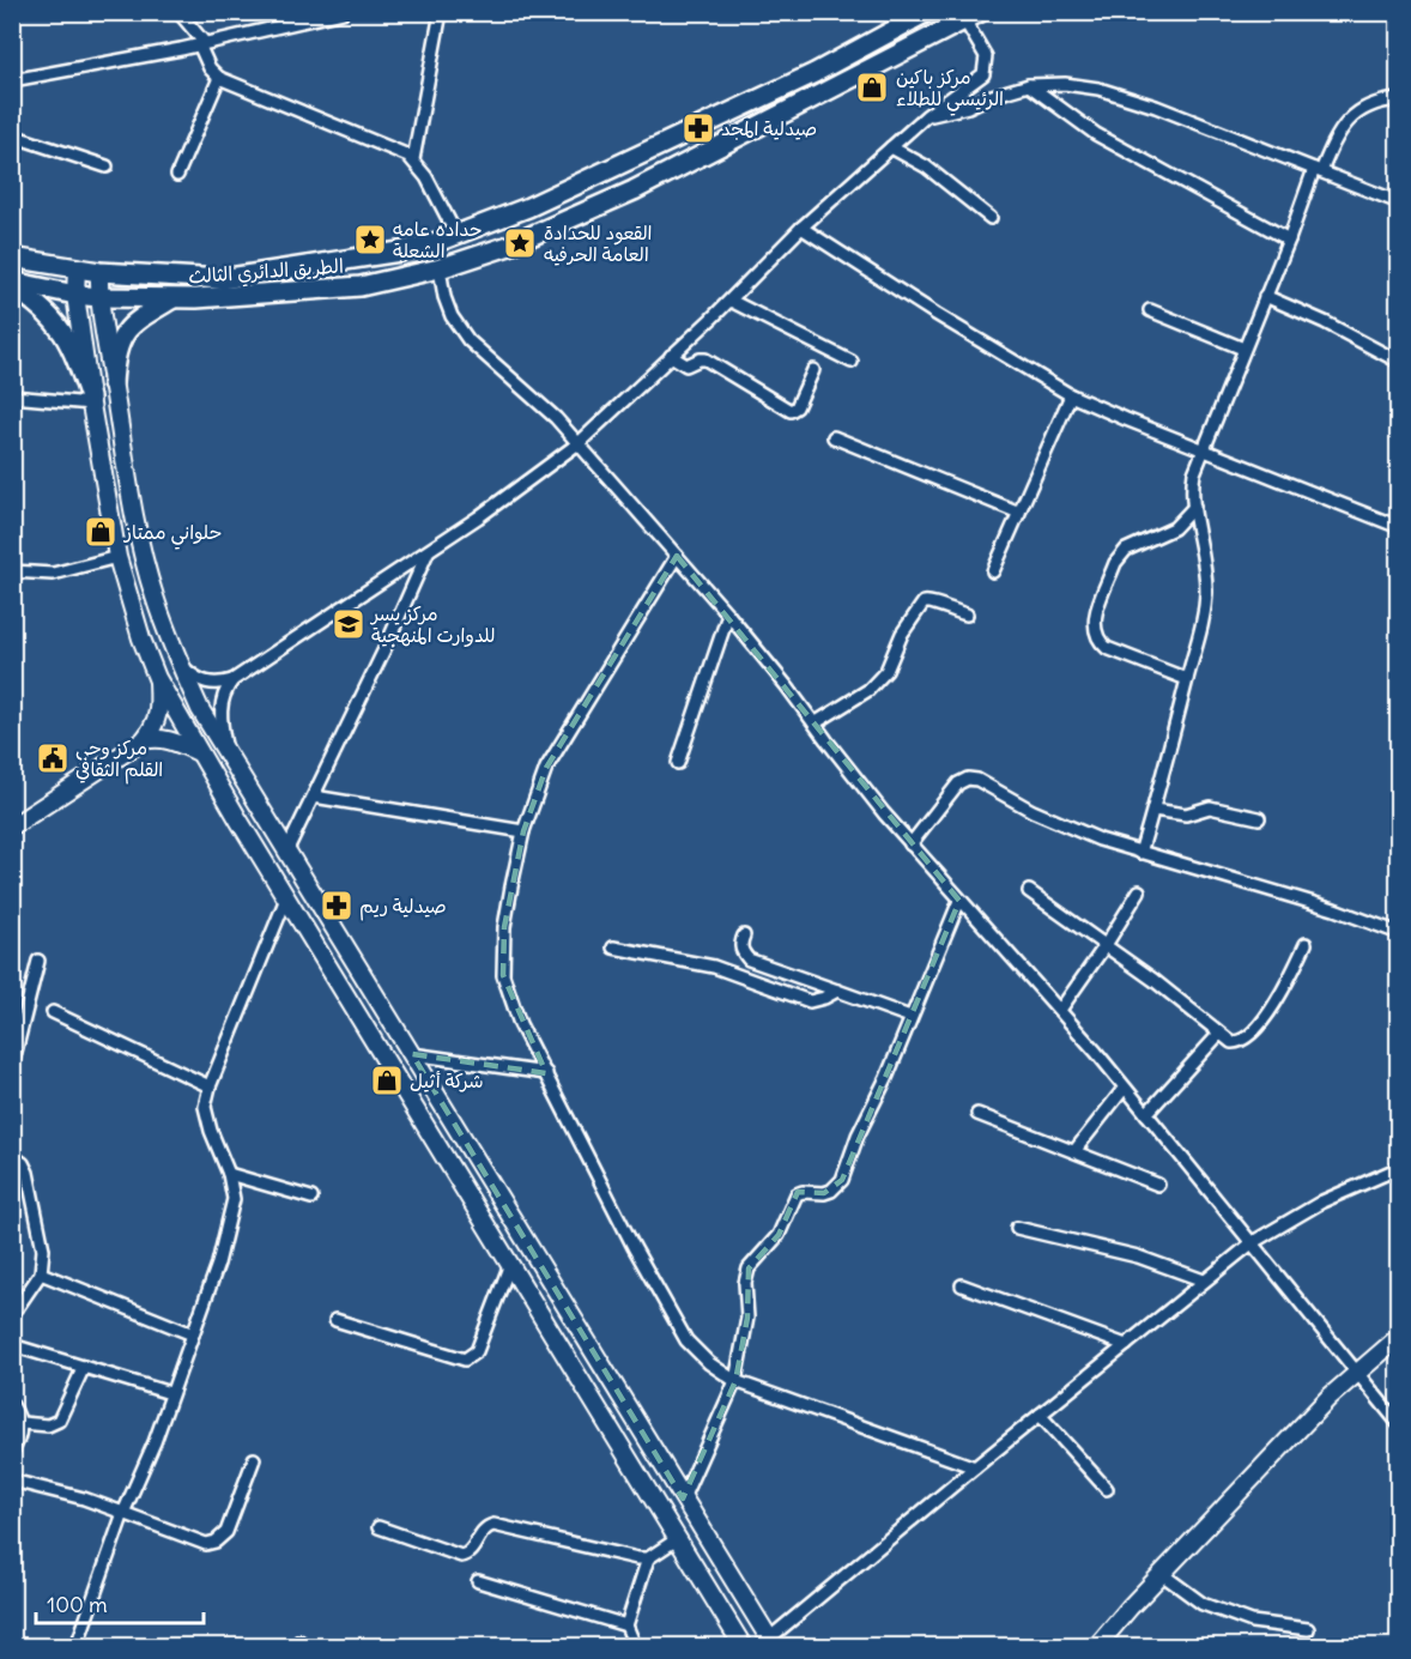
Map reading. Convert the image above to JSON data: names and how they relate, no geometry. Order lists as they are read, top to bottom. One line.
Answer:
{"streets":{"main road":["الطريق الدائري الثالث"]},"places":{"shop":["مركز باكين الرئيسي للطلاء","حلواني ممتاز","شركة أثيل"],"pharmacy":["صيدلية المجد","صيدلية ريم"],"place":["حداده عامه الشعلة","القعود للحدادة العامة الحرفيه"],"school or university":["مركز يسر للدوارت المنهجية"],"public building":["مركز وحي القلم الثقافي"]},"scale_bar":"100 m"}
